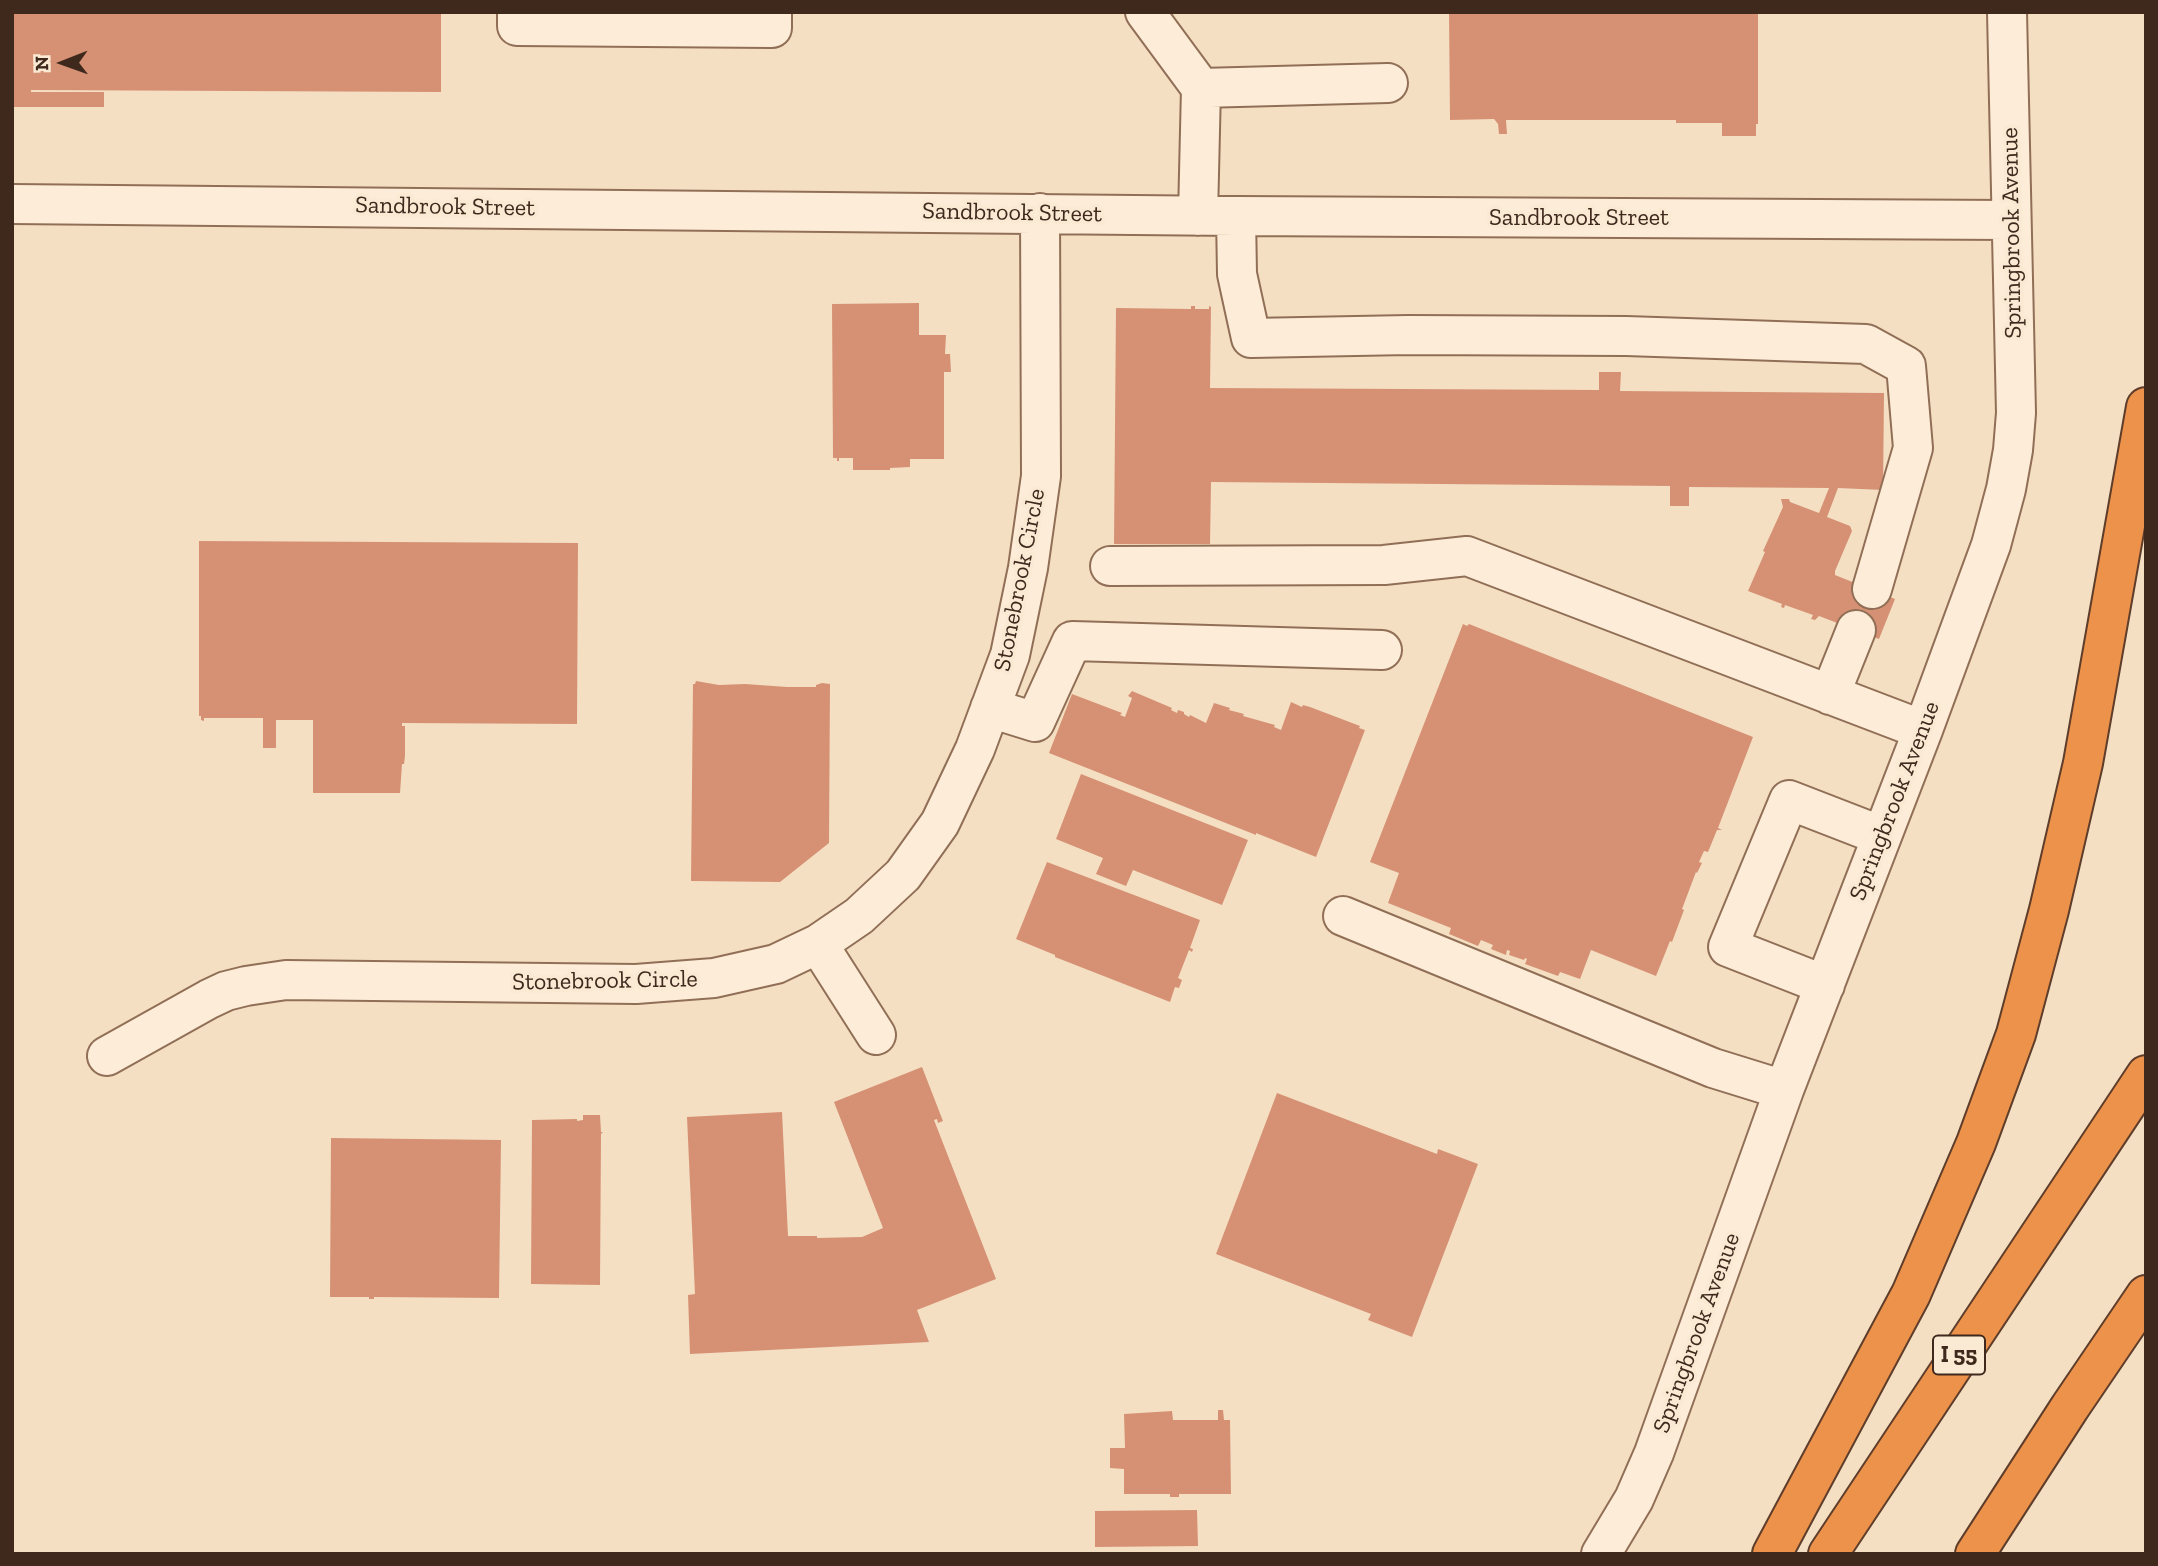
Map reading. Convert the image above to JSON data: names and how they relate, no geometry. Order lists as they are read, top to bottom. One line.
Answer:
{"streets":{"highway":["I 55"],"street":["Sandbrook Street","Springbrook Avenue","Stonebrook Circle"]},"crossings":[["Sandbrook Street","Springbrook Avenue"],["Sandbrook Street","Stonebrook Circle"]],"north":"left"}
